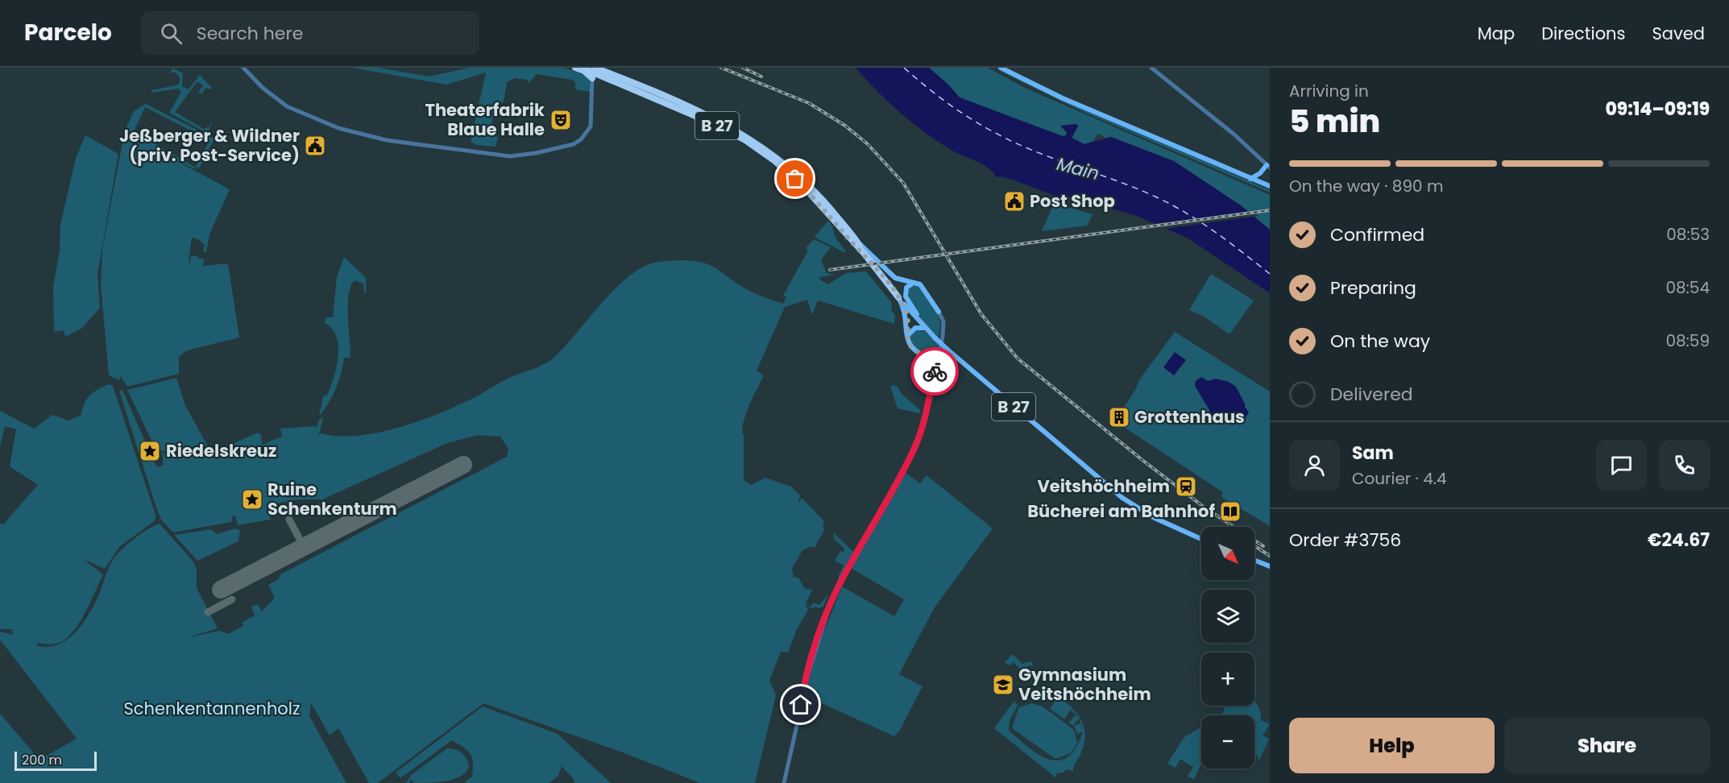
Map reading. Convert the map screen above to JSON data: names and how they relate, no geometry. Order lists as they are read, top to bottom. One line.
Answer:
{"streets":{"highway":["B 27"]},"water":["Main"],"parks":["Schenkentannenholz"],"places":{"theatre":["Theaterfabrik Blaue Halle"],"public building":["Jeßberger & Wildner (priv. Post-Service)","Post Shop"],"building":["Grottenhaus"],"place":["Riedelskreuz","Ruine Schenkenturm"],"station":["Veitshöchheim"],"library":["Bücherei am Bahnhof"],"school or university":["Gymnasium Veitshöchheim"]},"scale_bar":"200 m","north":"bottom right","page":{"header":"Parcelo","search":"Search here","nav":["Map","Directions","Saved"],"heading":["5 min","Arriving in","09:14–09:19"],"panel":["Sam","Courier · 4.4","Order #3756","€24.67"],"bar":"On the way · 890 m","list":[["Confirmed","08:53"],["Preparing","08:54"],["On the way","08:59"],"Delivered"],"map_buttons":["+","−"],"buttons":["Help","Share"],"scale":"200 m"}}
